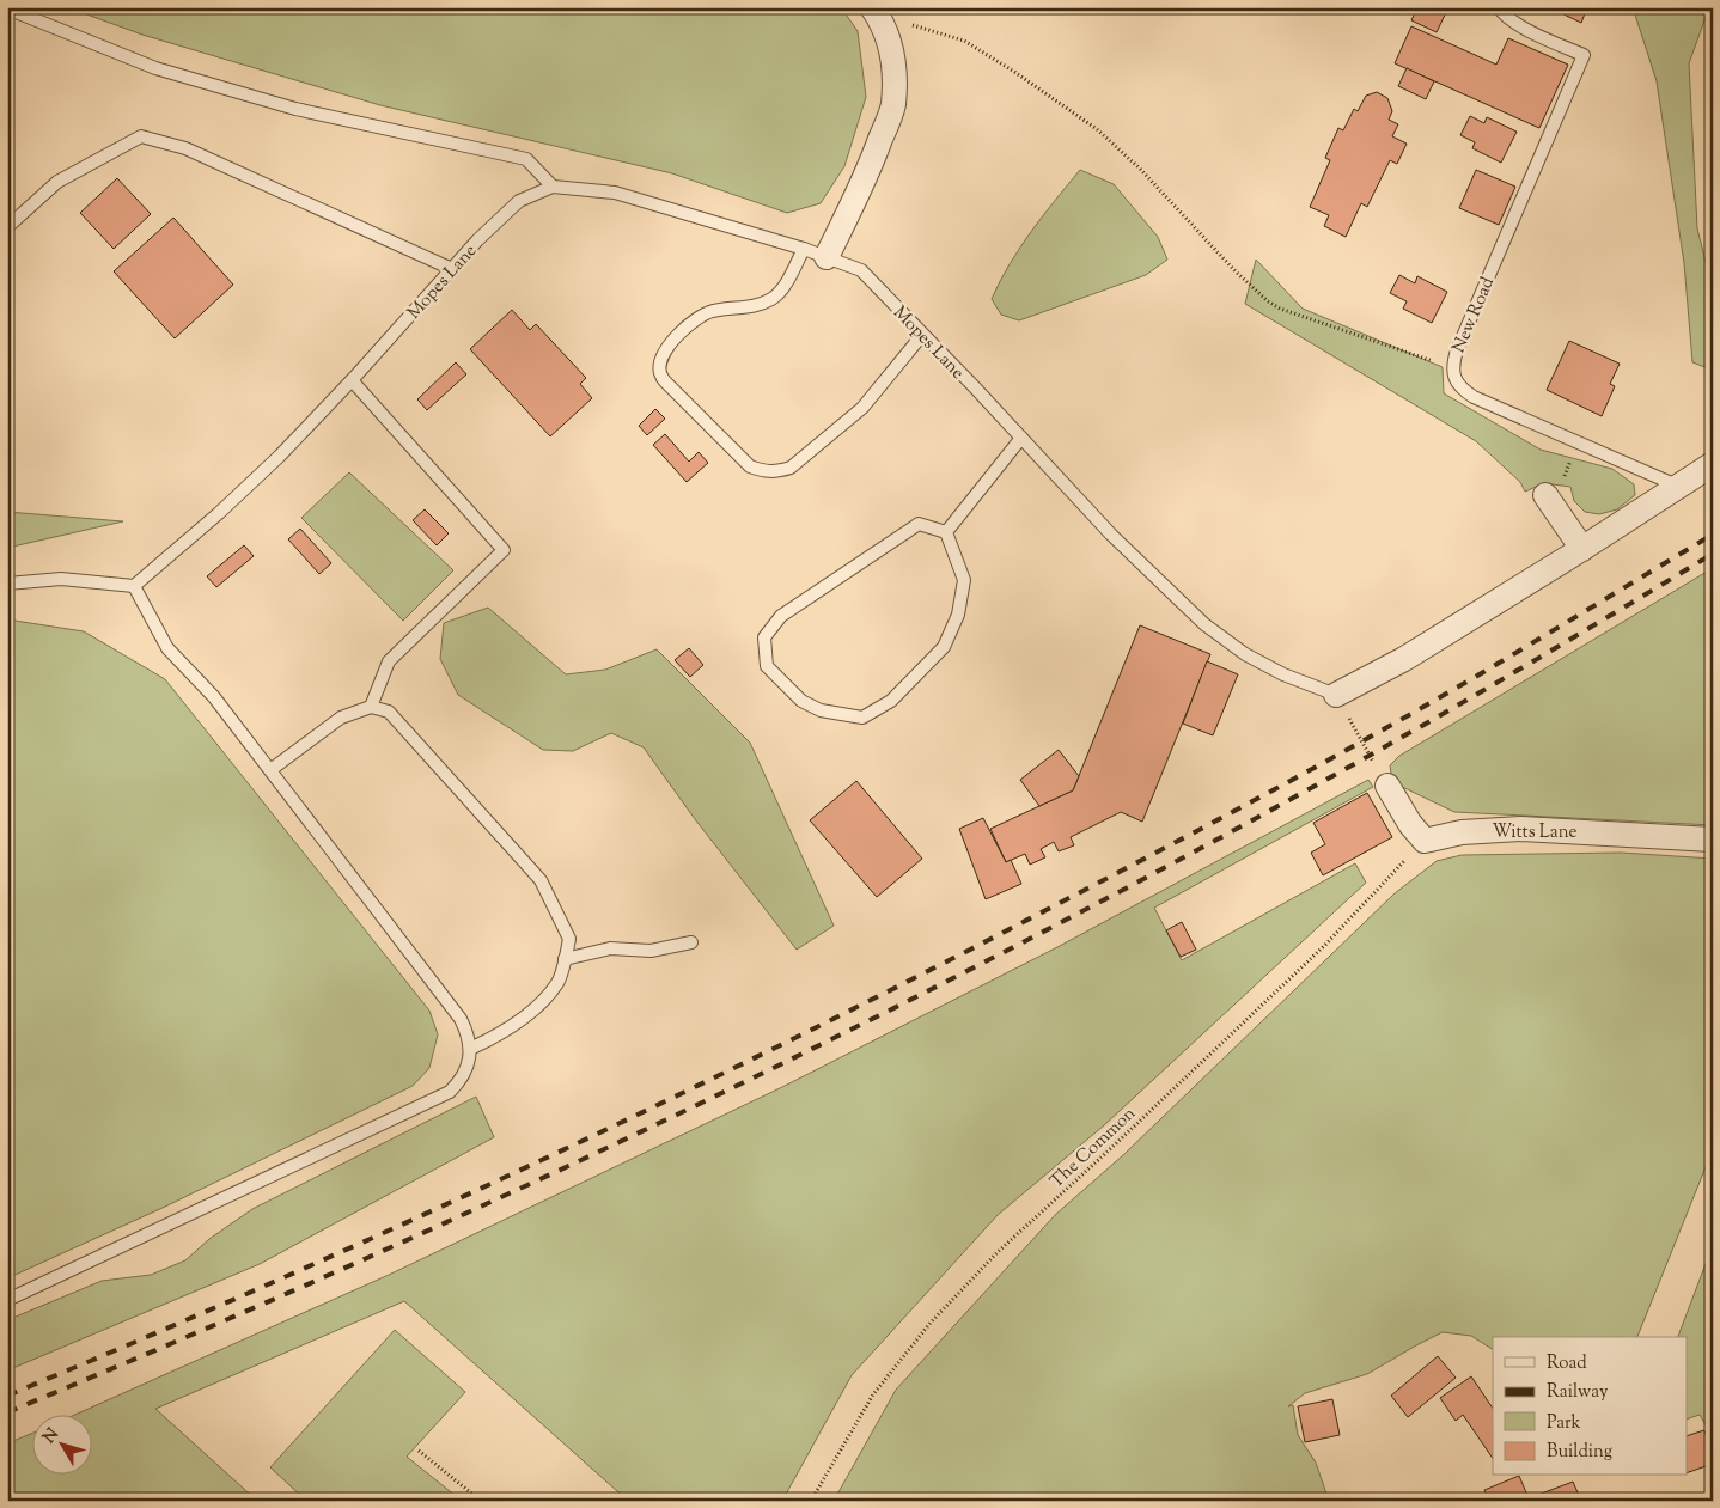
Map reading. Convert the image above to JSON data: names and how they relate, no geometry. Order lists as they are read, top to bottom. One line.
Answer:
{"streets":{"street":["Witts Lane"],"lane":["Mopes Lane","New Road"],"path":["The Common"]},"crossings":[["Witts Lane","The Common"]],"legend":["Road","Railway","Park","Building"],"north":"top left"}
